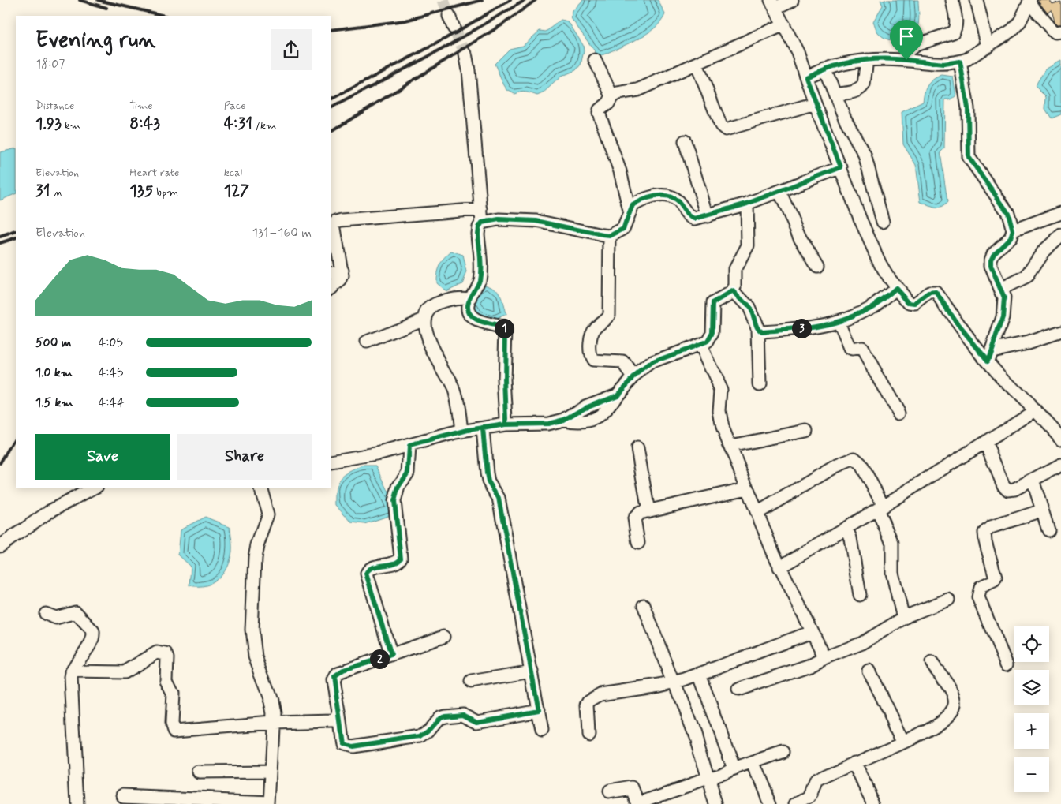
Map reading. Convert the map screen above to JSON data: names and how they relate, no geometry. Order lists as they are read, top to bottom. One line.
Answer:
{"page":{"heading":["Evening run","18:07"],"stats":[["Distance","1.93 km"],["Time","8:43"],["Pace","4:31 /km"],["Elevation","31 m"],["Heart rate","135 bpm"],["kcal","127"]],"chart":["Elevation","131–160 m"],"pins":["1","3","2"],"list":[{"name":"500 m","note":"4:05"},{"name":"1.0 km","note":"4:45"},{"name":"1.5 km","note":"4:44"}],"buttons":["Save","Share"],"map_buttons":["+","−"]}}
